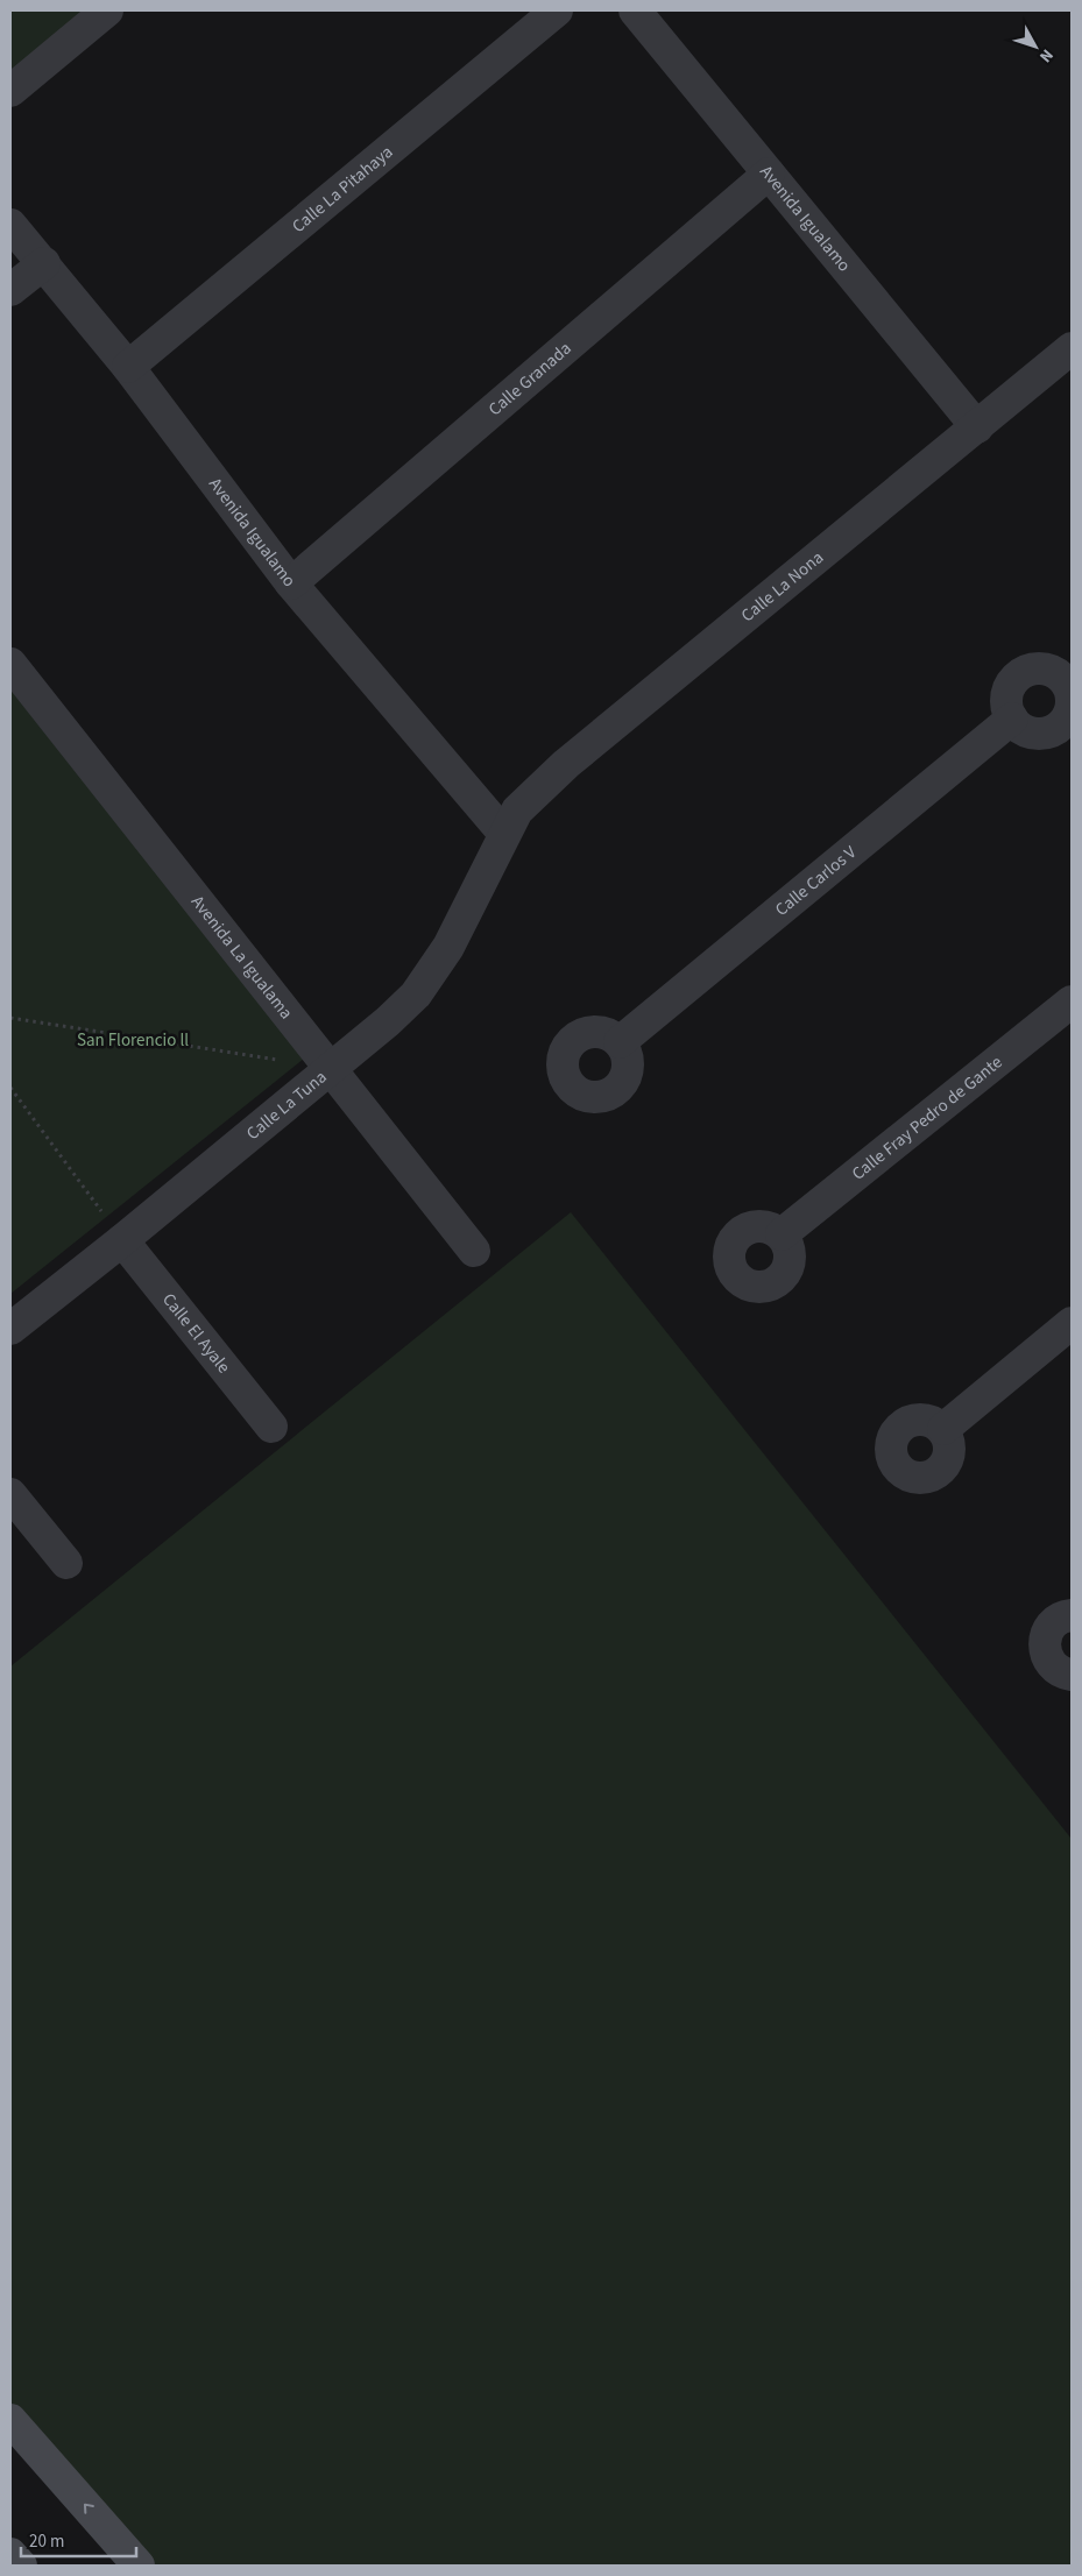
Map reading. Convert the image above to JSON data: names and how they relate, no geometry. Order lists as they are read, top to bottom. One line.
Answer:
{"streets":{"street":["Calle La Pitahaya","Avenida Igualamo","Calle Granada","Calle La Nona","Calle Carlos V","Avenida La Igualama","Calle La Tuna","Calle Fray Pedro de Gante","Calle El Ayale"]},"crossings":[["Calle La Pitahaya","Avenida Igualamo"],["Avenida Igualamo","Calle Granada"],["Avenida Igualamo","Calle La Nona"],["Avenida Igualamo","Calle La Tuna"],["Calle La Nona","Calle La Tuna"],["Avenida La Igualama","Calle La Tuna"],["Calle La Tuna","Calle El Ayale"]],"parks":["San Florencio ll"],"scale_bar":"20 m","north":"bottom right"}
